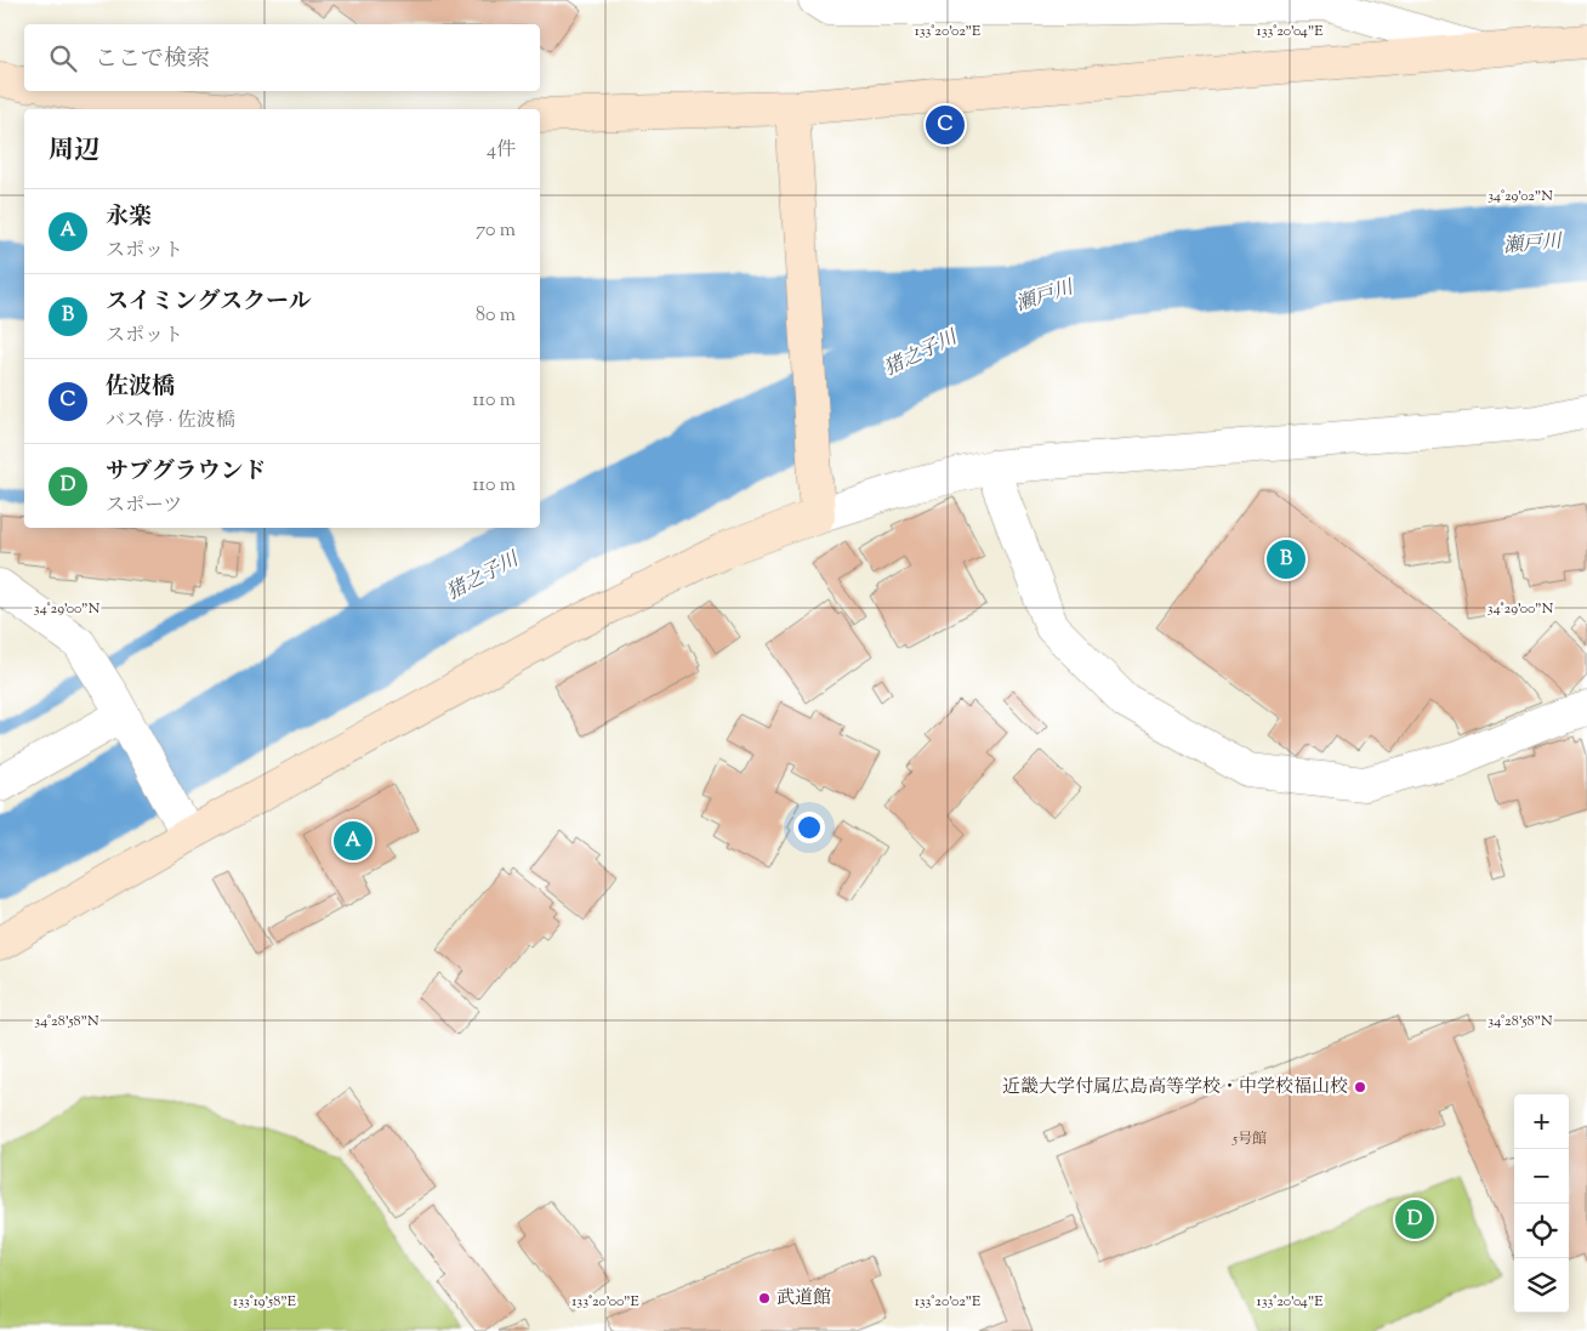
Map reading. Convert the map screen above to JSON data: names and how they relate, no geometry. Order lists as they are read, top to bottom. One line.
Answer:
{"water":["瀬戸川","猪之子川"],"places":["近畿大学付属広島高等学校・中学校福山校","武道館"],"house_numbers":["5号館"],"page":{"search":"ここで検索","pins":["C","B","A","D"],"heading":["周辺","4件"],"list":[{"mark":"A","name":"永楽","note":"スポット","value":"70 m"},{"mark":"B","name":"スイミングスクール","note":"スポット","value":"80 m"},{"mark":"C","name":"佐波橋","note":"バス停 · 佐波橋","value":"110 m"},{"mark":"D","name":"サブグラウンド","note":"スポーツ","value":"110 m"}],"map_buttons":["+","−"]},"coordinates":["133°20'02\"E","133°20'04\"E","34°29'02\"N","34°29'00\"N","34°28'58\"N","133°19'58\"E","133°20'00\"E"]}
